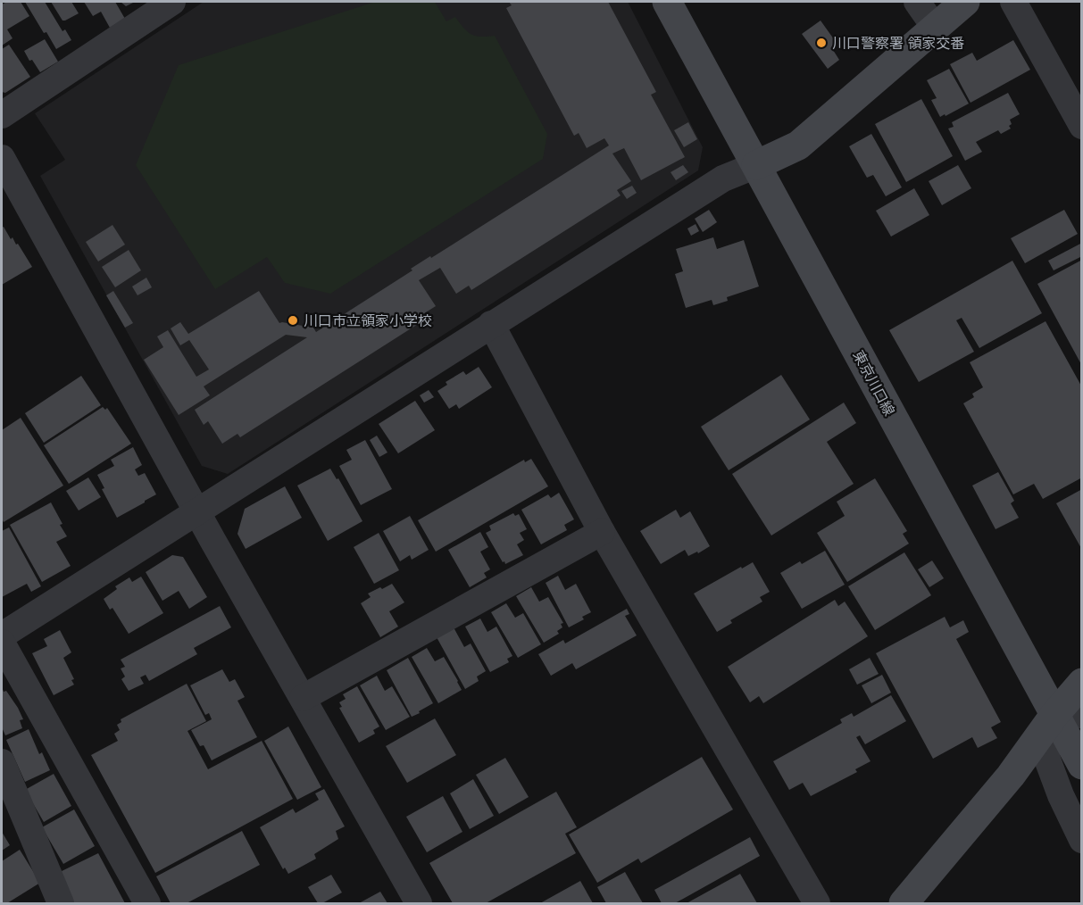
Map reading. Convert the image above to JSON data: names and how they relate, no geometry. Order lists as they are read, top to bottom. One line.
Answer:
{"streets":{"main road":["東京川口線"]},"places":["川口警察署 領家交番","川口市立領家小学校"]}
